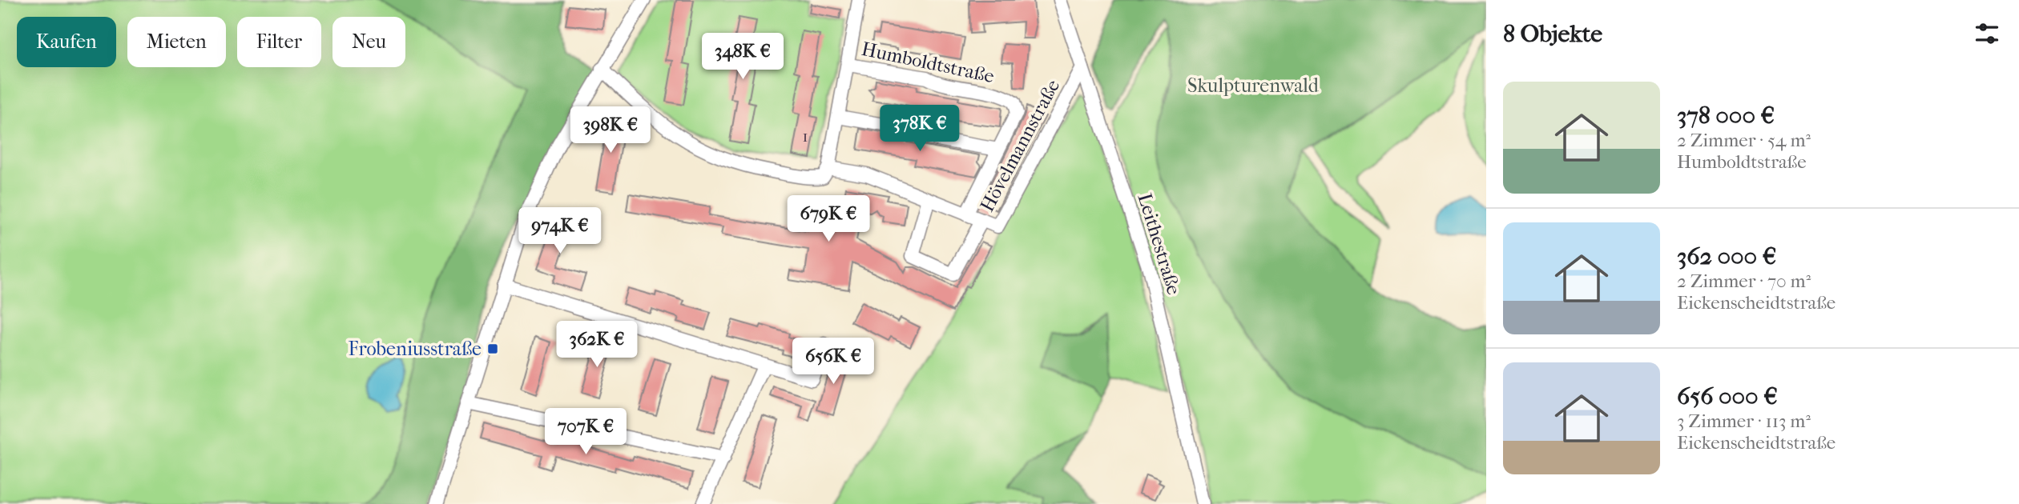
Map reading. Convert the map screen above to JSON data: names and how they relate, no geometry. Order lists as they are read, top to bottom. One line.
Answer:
{"streets":{"street":["Humboldtstraße","Hövelmannstraße","Leithestraße"]},"crossings":[["Humboldtstraße","Hövelmannstraße"],["Hövelmannstraße","Leithestraße"]],"parks":["Skulpturenwald"],"places":{"transit":["Frobeniusstraße"]},"house_numbers":["1"],"page":{"heading":"8 Objekte","chip":["Kaufen","Mieten","Filter","Neu"],"price":["348K €","378K €","398K €","679K €","974K €","362K €","656K €","707K €"],"list":[{"name":"378 000 €","note":"2 Zimmer · 54 m² · Humboldtstraße"},{"name":"362 000 €","note":"2 Zimmer · 70 m² · Eickenscheidtstraße"},{"name":"656 000 €","note":"3 Zimmer · 113 m² · Eickenscheidtstraße"}]}}
